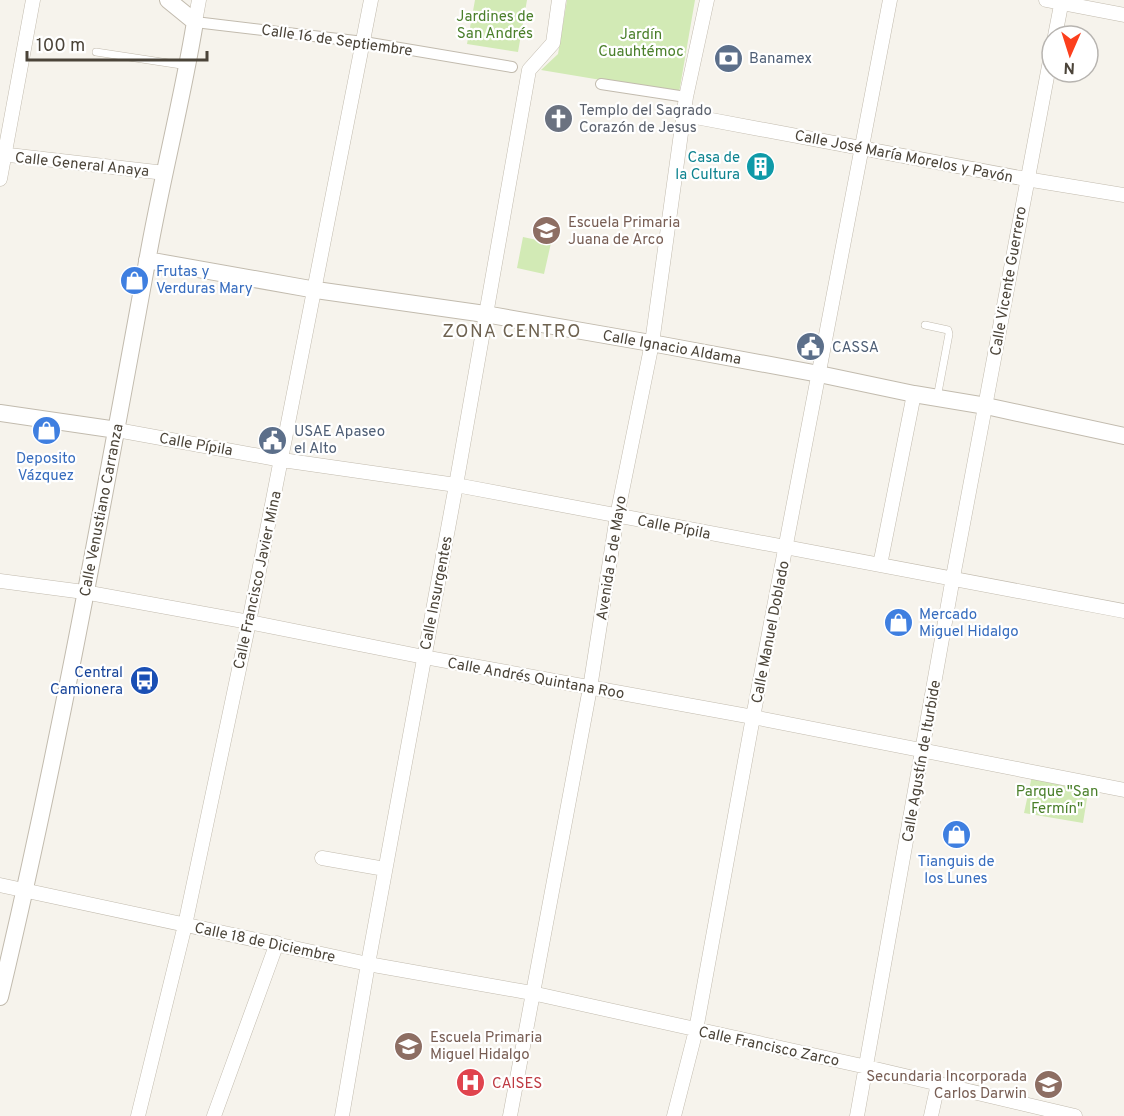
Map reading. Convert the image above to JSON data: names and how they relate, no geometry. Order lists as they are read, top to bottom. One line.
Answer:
{"streets":{"street":["Calle 16 de Septiembre","Calle José María Morelos y Pavón","Calle General Anaya","Calle Vicente Guerrero","Calle Ignacio Aldama","Calle Pípila","Calle Venustiano Carranza","Avenida 5 de Mayo","Calle Francisco Javier Mina","Calle Insurgentes","Calle Manuel Doblado","Calle Andrés Quintana Roo","Calle Agustín de Iturbide","Calle 18 de Diciembre","Calle Francisco Zarco"]},"crossings":[["Calle 16 de Septiembre","Calle Venustiano Carranza"],["Calle 16 de Septiembre","Calle Francisco Javier Mina"],["Calle 16 de Septiembre","Calle Insurgentes"],["Calle José María Morelos y Pavón","Calle Vicente Guerrero"],["Calle José María Morelos y Pavón","Avenida 5 de Mayo"],["Calle José María Morelos y Pavón","Calle Manuel Doblado"],["Calle General Anaya","Calle Venustiano Carranza"],["Calle Vicente Guerrero","Calle Ignacio Aldama"],["Calle Vicente Guerrero","Calle Agustín de Iturbide"],["Calle Ignacio Aldama","Calle Venustiano Carranza"],["Calle Ignacio Aldama","Avenida 5 de Mayo"],["Calle Ignacio Aldama","Calle Francisco Javier Mina"],["Calle Ignacio Aldama","Calle Insurgentes"],["Calle Ignacio Aldama","Calle Manuel Doblado"],["Calle Ignacio Aldama","Calle Agustín de Iturbide"],["Calle Pípila","Calle Venustiano Carranza"],["Calle Pípila","Avenida 5 de Mayo"],["Calle Pípila","Calle Francisco Javier Mina"],["Calle Pípila","Calle Insurgentes"],["Calle Pípila","Calle Manuel Doblado"],["Calle Pípila","Calle Agustín de Iturbide"],["Calle Venustiano Carranza","Calle Andrés Quintana Roo"],["Calle Venustiano Carranza","Calle 18 de Diciembre"],["Avenida 5 de Mayo","Calle Andrés Quintana Roo"],["Avenida 5 de Mayo","Calle 18 de Diciembre"],["Avenida 5 de Mayo","Calle Francisco Zarco"],["Calle Francisco Javier Mina","Calle Andrés Quintana Roo"],["Calle Francisco Javier Mina","Calle 18 de Diciembre"],["Calle Insurgentes","Calle Andrés Quintana Roo"],["Calle Insurgentes","Calle 18 de Diciembre"],["Calle Manuel Doblado","Calle Andrés Quintana Roo"],["Calle Manuel Doblado","Calle Francisco Zarco"],["Calle Andrés Quintana Roo","Calle Agustín de Iturbide"],["Calle Agustín de Iturbide","Calle Francisco Zarco"],["Calle 18 de Diciembre","Calle Francisco Zarco"]],"districts":["ZONA CENTRO"],"parks":["Jardines de San Andrés","Jardín Cuauhtémoc","Parque \"San Fermín\""],"places":{"bank":["Banamex"],"church":["Templo del Sagrado Corazón de Jesus"],"building":["Casa de la Cultura"],"school or university":["Escuela Primaria Juana de Arco","Escuela Primaria Miguel Hidalgo","Secundaria Incorporada Carlos Darwin"],"shop":["Frutas y Verduras Mary","Deposito Vázquez","Mercado Miguel Hidalgo","Tianguis de los Lunes"],"public building":["CASSA","USAE Apaseo el Alto"],"bus stop":["Central Camionera"],"hospital":["CAISES"]},"scale_bar":"100 m","north":"bottom"}
